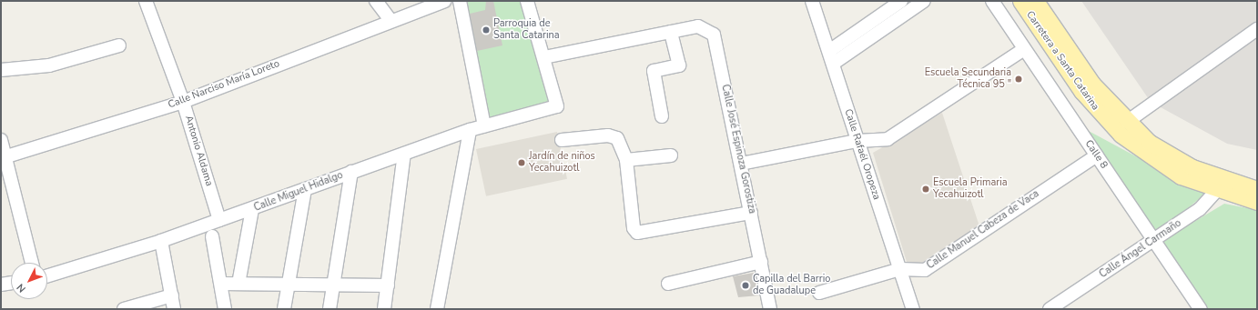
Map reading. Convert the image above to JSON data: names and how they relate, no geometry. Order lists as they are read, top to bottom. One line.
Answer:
{"streets":{"main road":["Carretera a Santa Catarina"],"street":["Calle Narciso María Loreto","Calle José Espinoza Gorostiza","Antonio Aldama","Calle Rafaél Oropeza","Calle 8","Calle Miguel Hidalgo","Calle Manuel Cabeza de Vaca","Calle Ángel Carmaño"]},"crossings":[["Carretera a Santa Catarina","Calle Ángel Carmaño"],["Calle Narciso María Loreto","Antonio Aldama"],["Calle José Espinoza Gorostiza","Calle Miguel Hidalgo"],["Antonio Aldama","Calle Miguel Hidalgo"],["Calle Rafaél Oropeza","Calle Manuel Cabeza de Vaca"],["Calle 8","Calle Manuel Cabeza de Vaca"],["Calle 8","Calle Ángel Carmaño"]],"places":["Parroquia de Santa Catarina","Escuela Secundaria Técnica 95 \"","Jardín de niños Yecahuizotl","Escuela Primaria Yecahuizotl","Capilla del Barrio de Guadalupe"],"north":"bottom left"}
